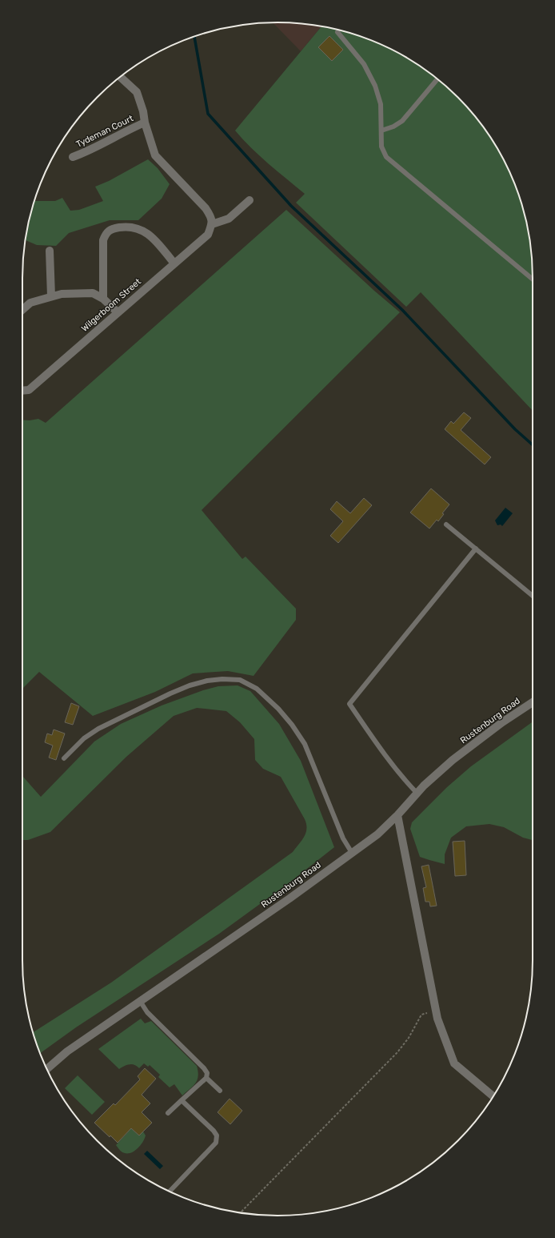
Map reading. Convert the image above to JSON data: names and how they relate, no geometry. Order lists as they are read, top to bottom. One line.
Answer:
{"streets":{"street":["Tydeman Court","Wilgerboom Street","Rustenburg Road"]}}
